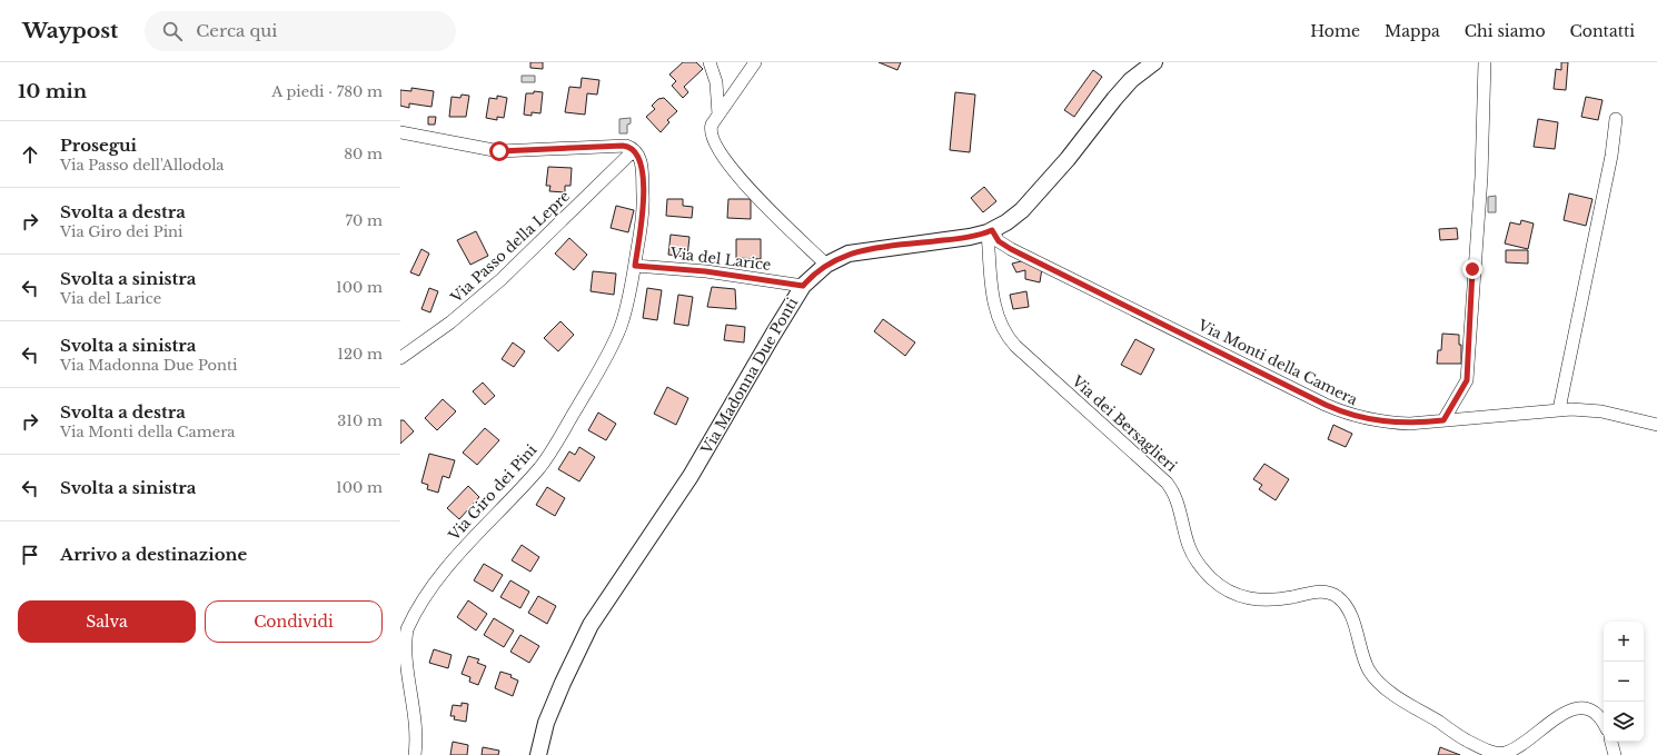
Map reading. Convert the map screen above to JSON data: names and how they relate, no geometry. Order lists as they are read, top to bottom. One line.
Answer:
{"streets":{"main road":["Via Madonna Due Ponti"],"street":["Via Passo della Lepre","Via del Larice","Via Monti della Camera","Via dei Bersaglieri","Via Giro dei Pini"]},"crossings":[["Via Passo della Lepre","Via Giro dei Pini"],["Via del Larice","Via Madonna Due Ponti"],["Via del Larice","Via Giro dei Pini"],["Via Monti della Camera","Via Madonna Due Ponti"],["Via Monti della Camera","Via dei Bersaglieri"],["Via Madonna Due Ponti","Via dei Bersaglieri"]],"page":{"header":"Waypost","search":"Cerca qui","nav":["Home","Mappa","Chi siamo","Contatti"],"heading":["10 min","A piedi · 780 m"],"list":[["Prosegui","Via Passo dell'Allodola","80 m"],["Svolta a destra","Via Giro dei Pini","70 m"],["Svolta a sinistra","Via del Larice","100 m"],["Svolta a sinistra","Via Madonna Due Ponti","120 m"],["Svolta a destra","Via Monti della Camera","310 m"],["Svolta a sinistra","100 m"],"Arrivo a destinazione"],"buttons":["Salva","Condividi"],"map_buttons":["+","−"]}}
